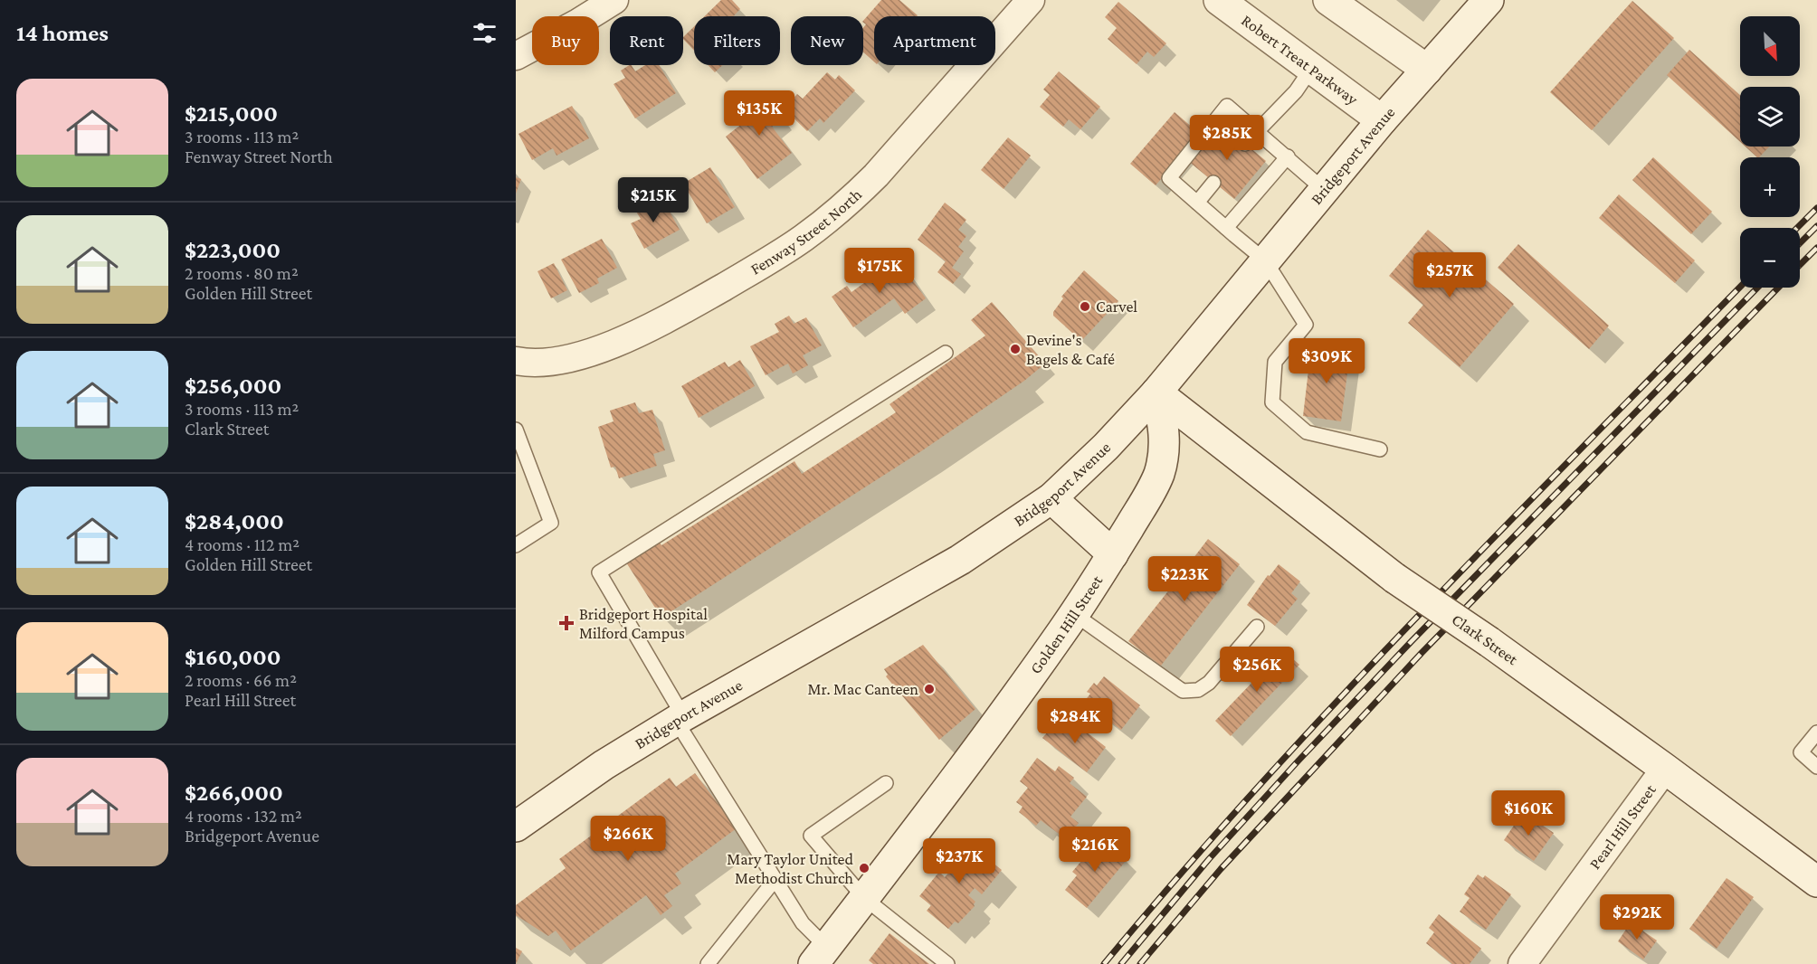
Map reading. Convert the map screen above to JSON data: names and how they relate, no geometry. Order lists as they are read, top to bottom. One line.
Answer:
{"streets":{"main road":["Robert Treat Parkway","Bridgeport Avenue","Golden Hill Street","Clark Street"],"street":["Fenway Street North","Pearl Hill Street"]},"crossings":[["Robert Treat Parkway","Bridgeport Avenue"],["Bridgeport Avenue","Golden Hill Street"],["Bridgeport Avenue","Clark Street"],["Golden Hill Street","Clark Street"],["Clark Street","Pearl Hill Street"]],"places":{"other":["Carvel","Devine's Bagels & Café","Mr. Mac Canteen","Mary Taylor United Methodist Church"],"health":["Bridgeport Hospital Milford Campus"]},"north":"bottom right","page":{"heading":"14 homes","map_buttons":["+","−"],"chip":["Buy","Rent","Filters","New","Apartment"],"list":[{"name":"$215,000","note":"3 rooms · 113 m² · Fenway Street North"},{"name":"$223,000","note":"2 rooms · 80 m² · Golden Hill Street"},{"name":"$256,000","note":"3 rooms · 113 m² · Clark Street"},{"name":"$284,000","note":"4 rooms · 112 m² · Golden Hill Street"},{"name":"$160,000","note":"2 rooms · 66 m² · Pearl Hill Street"},{"name":"$266,000","note":"4 rooms · 132 m² · Bridgeport Avenue"}],"price":["$135K","$285K","$215K","$175K","$257K","$309K","$223K","$256K","$284K","$160K","$266K","$216K","$237K","$292K"]}}
